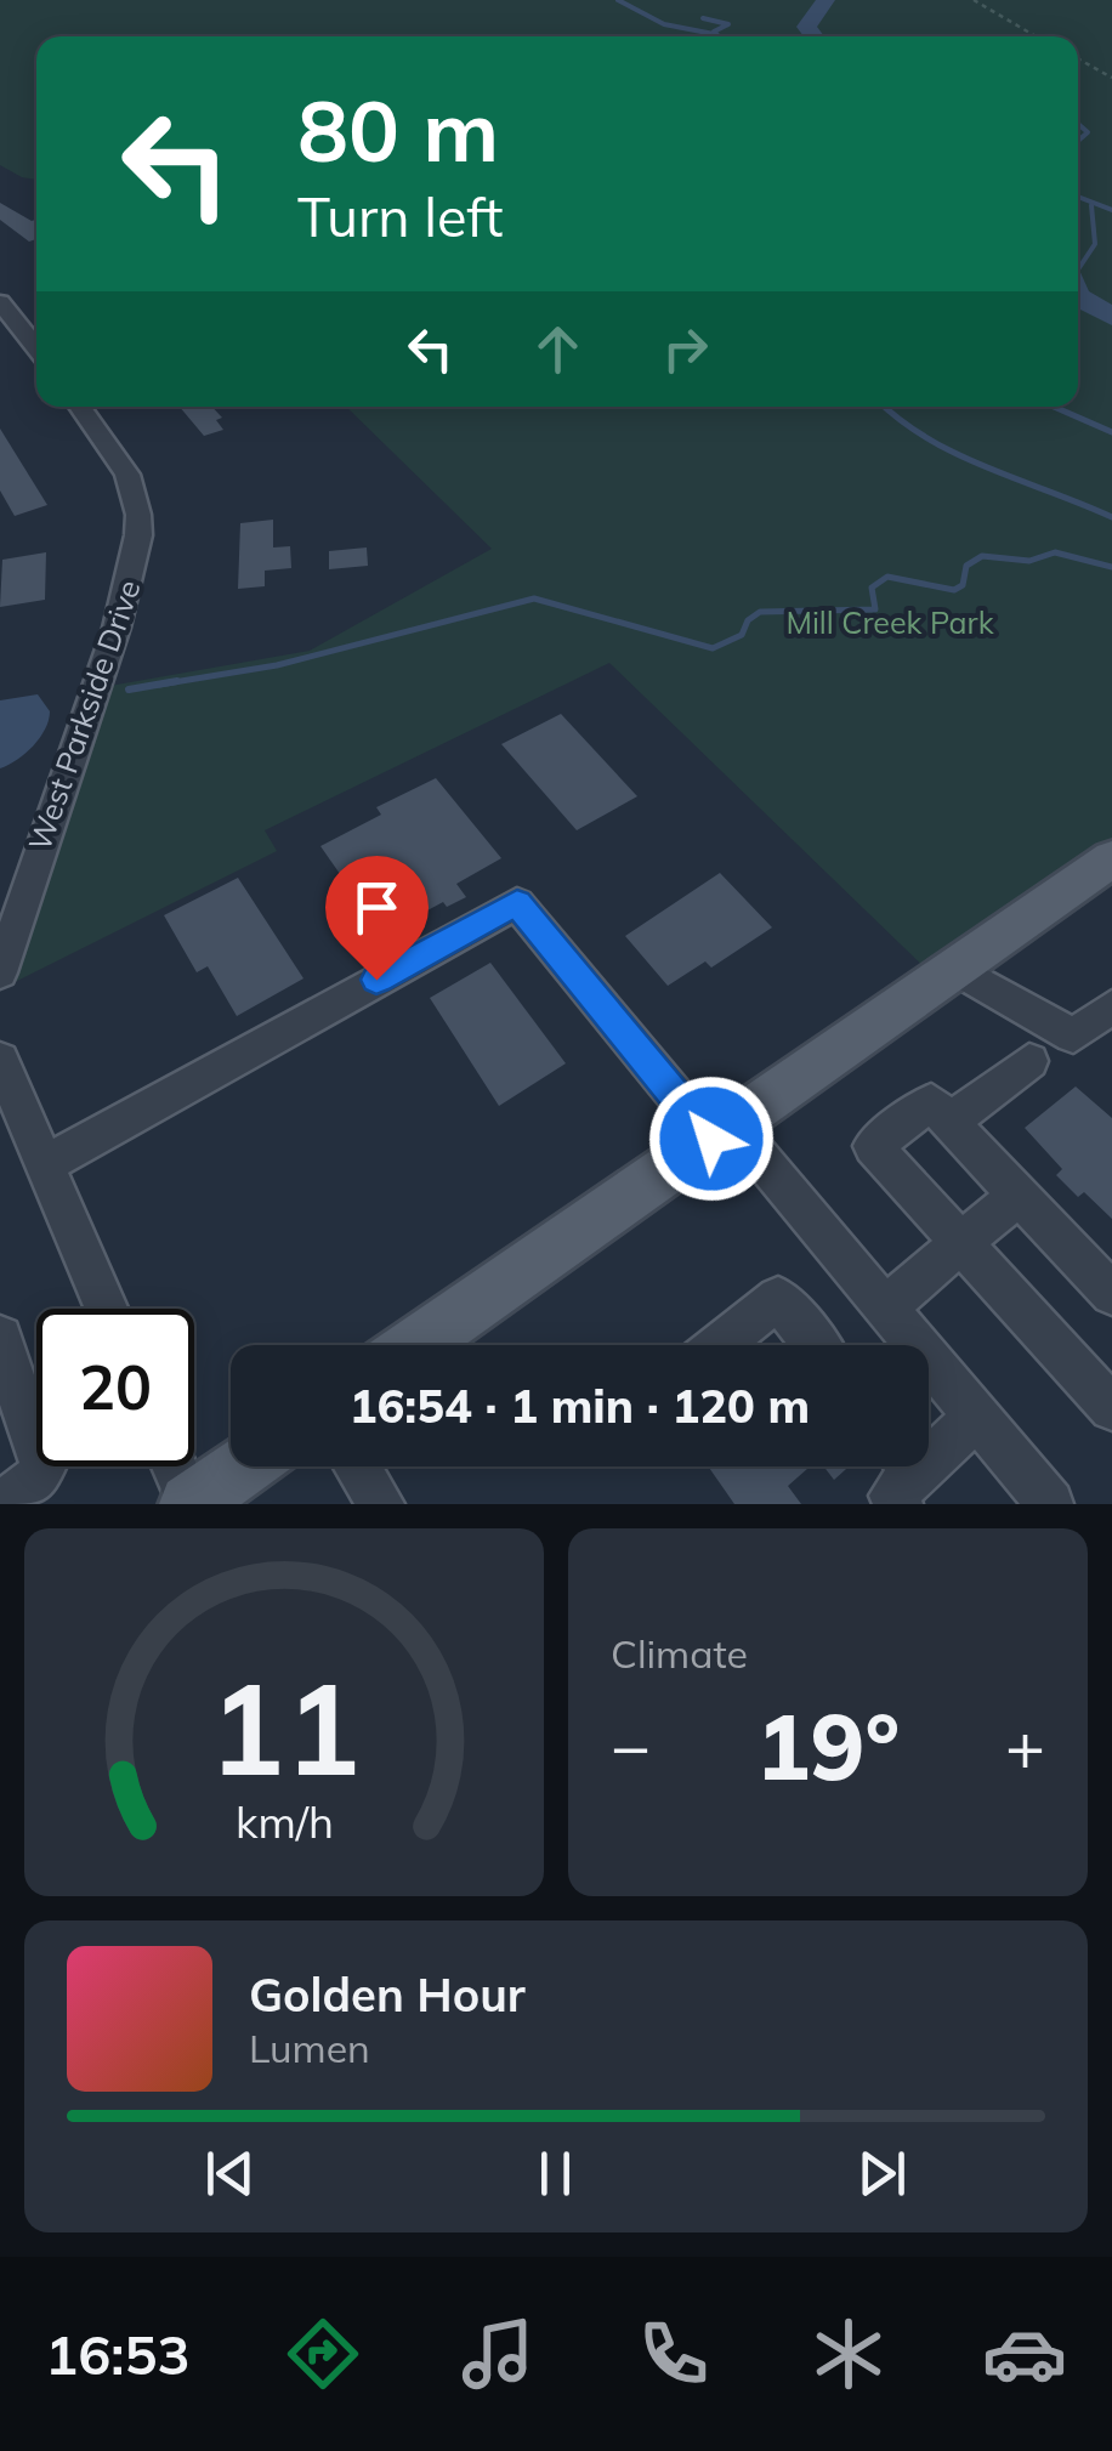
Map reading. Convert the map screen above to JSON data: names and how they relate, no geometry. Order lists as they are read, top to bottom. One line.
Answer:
{"streets":{"street":["West Parkside Drive"]},"parks":["Mill Creek Park"],"page":{"turn":["80 m","Turn left"],"limit":"20","trip":"16:54 · 1 min · 120 m","tile":"Climate","heat":["−","19°","+"],"song":["Golden Hour","Lumen"],"tabs":"16:53","gauge":["11","km/h"]}}
